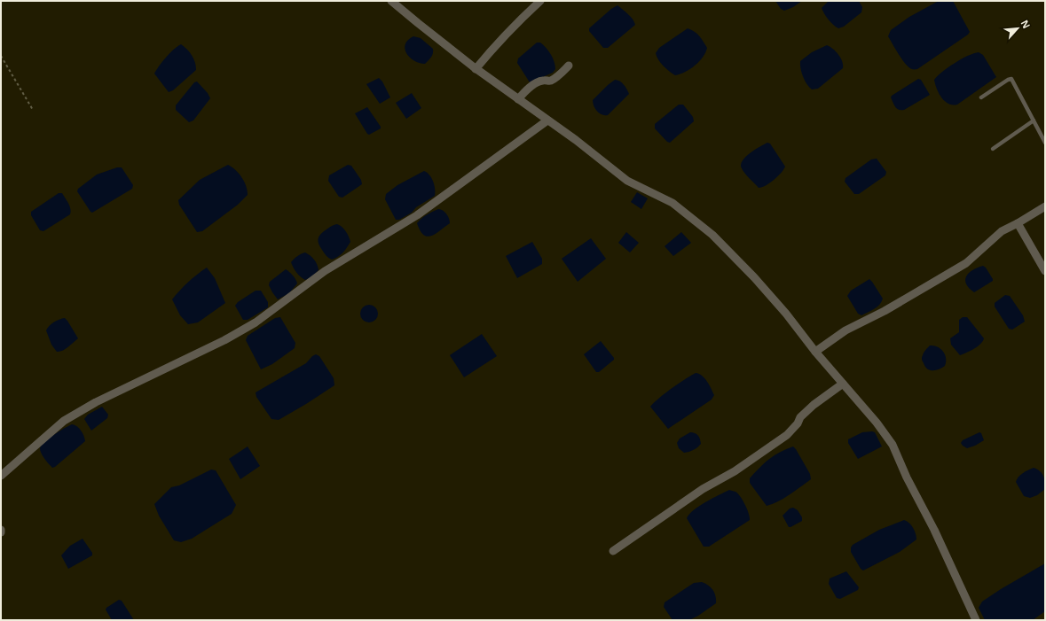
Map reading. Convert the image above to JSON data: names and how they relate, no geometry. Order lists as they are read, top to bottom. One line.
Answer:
{"north":"top right"}
